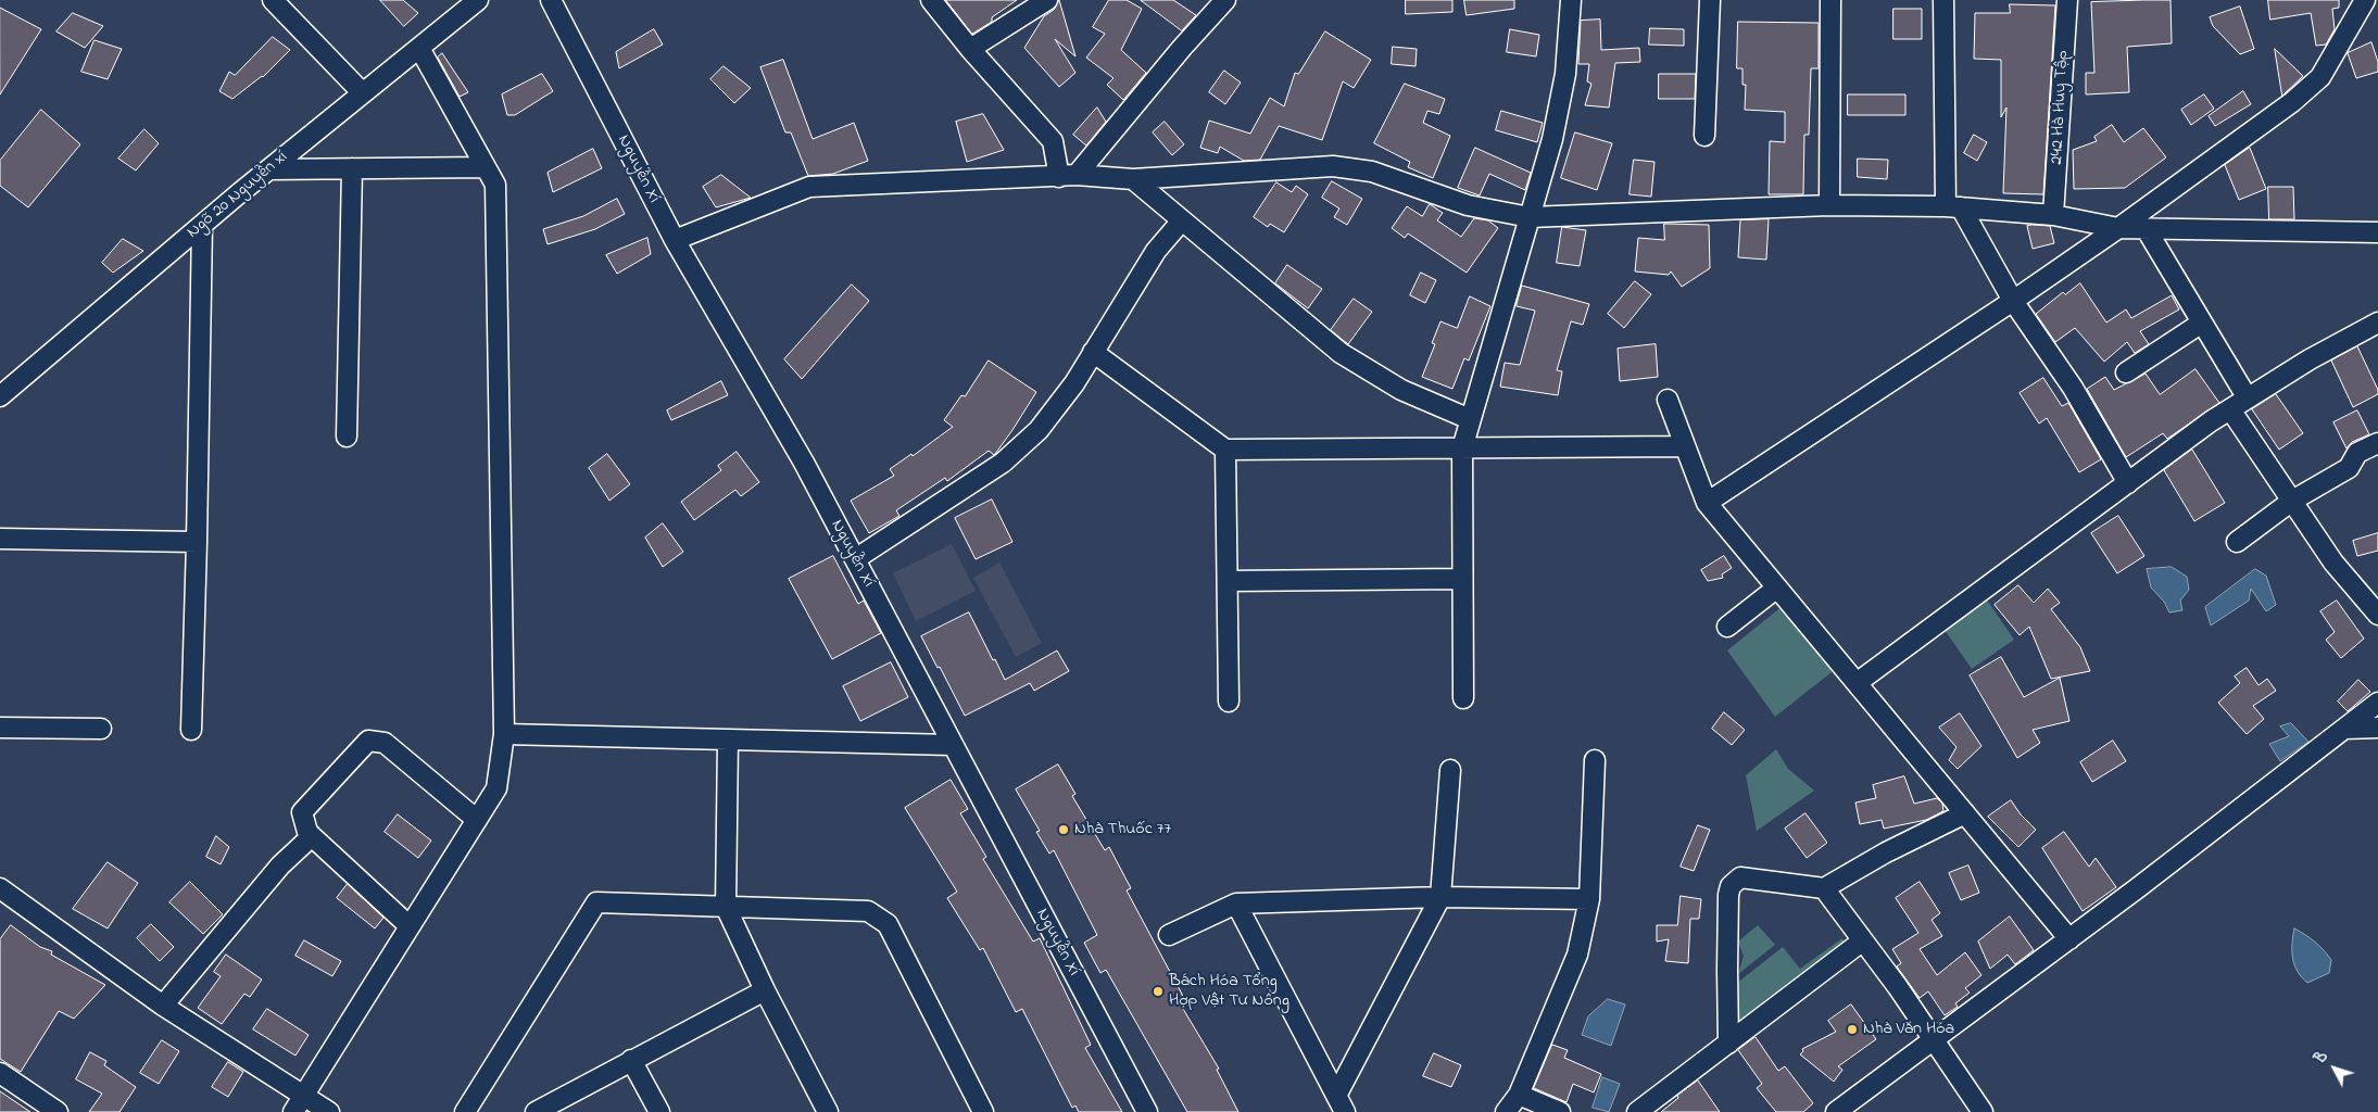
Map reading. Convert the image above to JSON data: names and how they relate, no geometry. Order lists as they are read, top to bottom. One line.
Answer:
{"streets":{"street":["242 Hà Huy Tập","Nguyễn Xí","Ngõ 20 Nguyễn xí"]},"places":["Nhà Thuốc 77","Bách Hóa Tổng Hợp Vật Tư Nông","Nhà Văn Hóa"],"north":"top left"}
